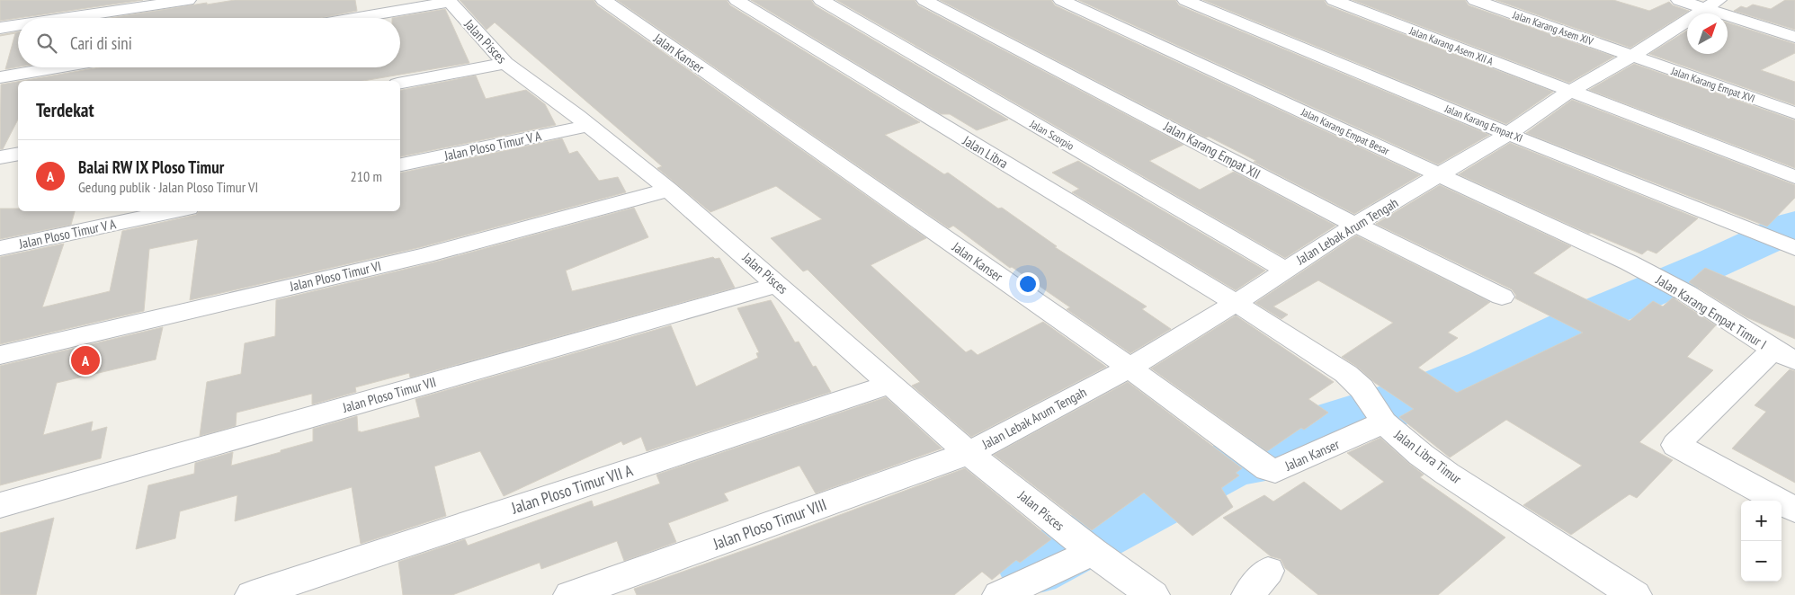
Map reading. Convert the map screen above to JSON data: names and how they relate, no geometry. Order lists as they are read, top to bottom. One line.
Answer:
{"streets":{"street":["Jalan Karang Asem XIV","Jalan Pisces","Jalan Karang Asem XII A","Jalan Kanser","Jalan Karang Empat XVI","Jalan Karang Empat XI","Jalan Karang Empat Besar","Jalan Scorpio","Jalan Ploso Timur V A","Jalan Karang Empat XII","Jalan Libra","Jalan Lebak Arum Tengah","Jalan Ploso Timur VI","Jalan Karang Empat Timur I","Jalan Ploso Timur VII","Jalan Libra Timur","Jalan Ploso Timur VII A","Jalan Ploso Timur VIII"]},"crossings":[["Jalan Karang Asem XIV","Jalan Karang Empat XVI"],["Jalan Karang Asem XIV","Jalan Lebak Arum Tengah"],["Jalan Pisces","Jalan Ploso Timur V A"],["Jalan Pisces","Jalan Lebak Arum Tengah"],["Jalan Pisces","Jalan Ploso Timur VI"],["Jalan Pisces","Jalan Ploso Timur VII"],["Jalan Pisces","Jalan Ploso Timur VII A"],["Jalan Pisces","Jalan Ploso Timur VIII"],["Jalan Karang Asem XII A","Jalan Lebak Arum Tengah"],["Jalan Kanser","Jalan Lebak Arum Tengah"],["Jalan Kanser","Jalan Libra Timur"],["Jalan Karang Empat XVI","Jalan Lebak Arum Tengah"],["Jalan Karang Empat XI","Jalan Lebak Arum Tengah"],["Jalan Karang Empat Besar","Jalan Lebak Arum Tengah"],["Jalan Karang Empat Besar","Jalan Karang Empat Timur I"],["Jalan Scorpio","Jalan Lebak Arum Tengah"],["Jalan Karang Empat XII","Jalan Lebak Arum Tengah"],["Jalan Libra","Jalan Lebak Arum Tengah"],["Jalan Libra","Jalan Libra Timur"],["Jalan Lebak Arum Tengah","Jalan Libra Timur"],["Jalan Lebak Arum Tengah","Jalan Ploso Timur VIII"]],"north":"top right","page":{"search":"Cari di sini","heading":"Terdekat","list":[{"mark":"A","name":"Balai RW IX Ploso Timur","note":"Gedung publik · Jalan Ploso Timur VI","value":"210 m"}],"pins":"A","map_buttons":["+","−"]}}
